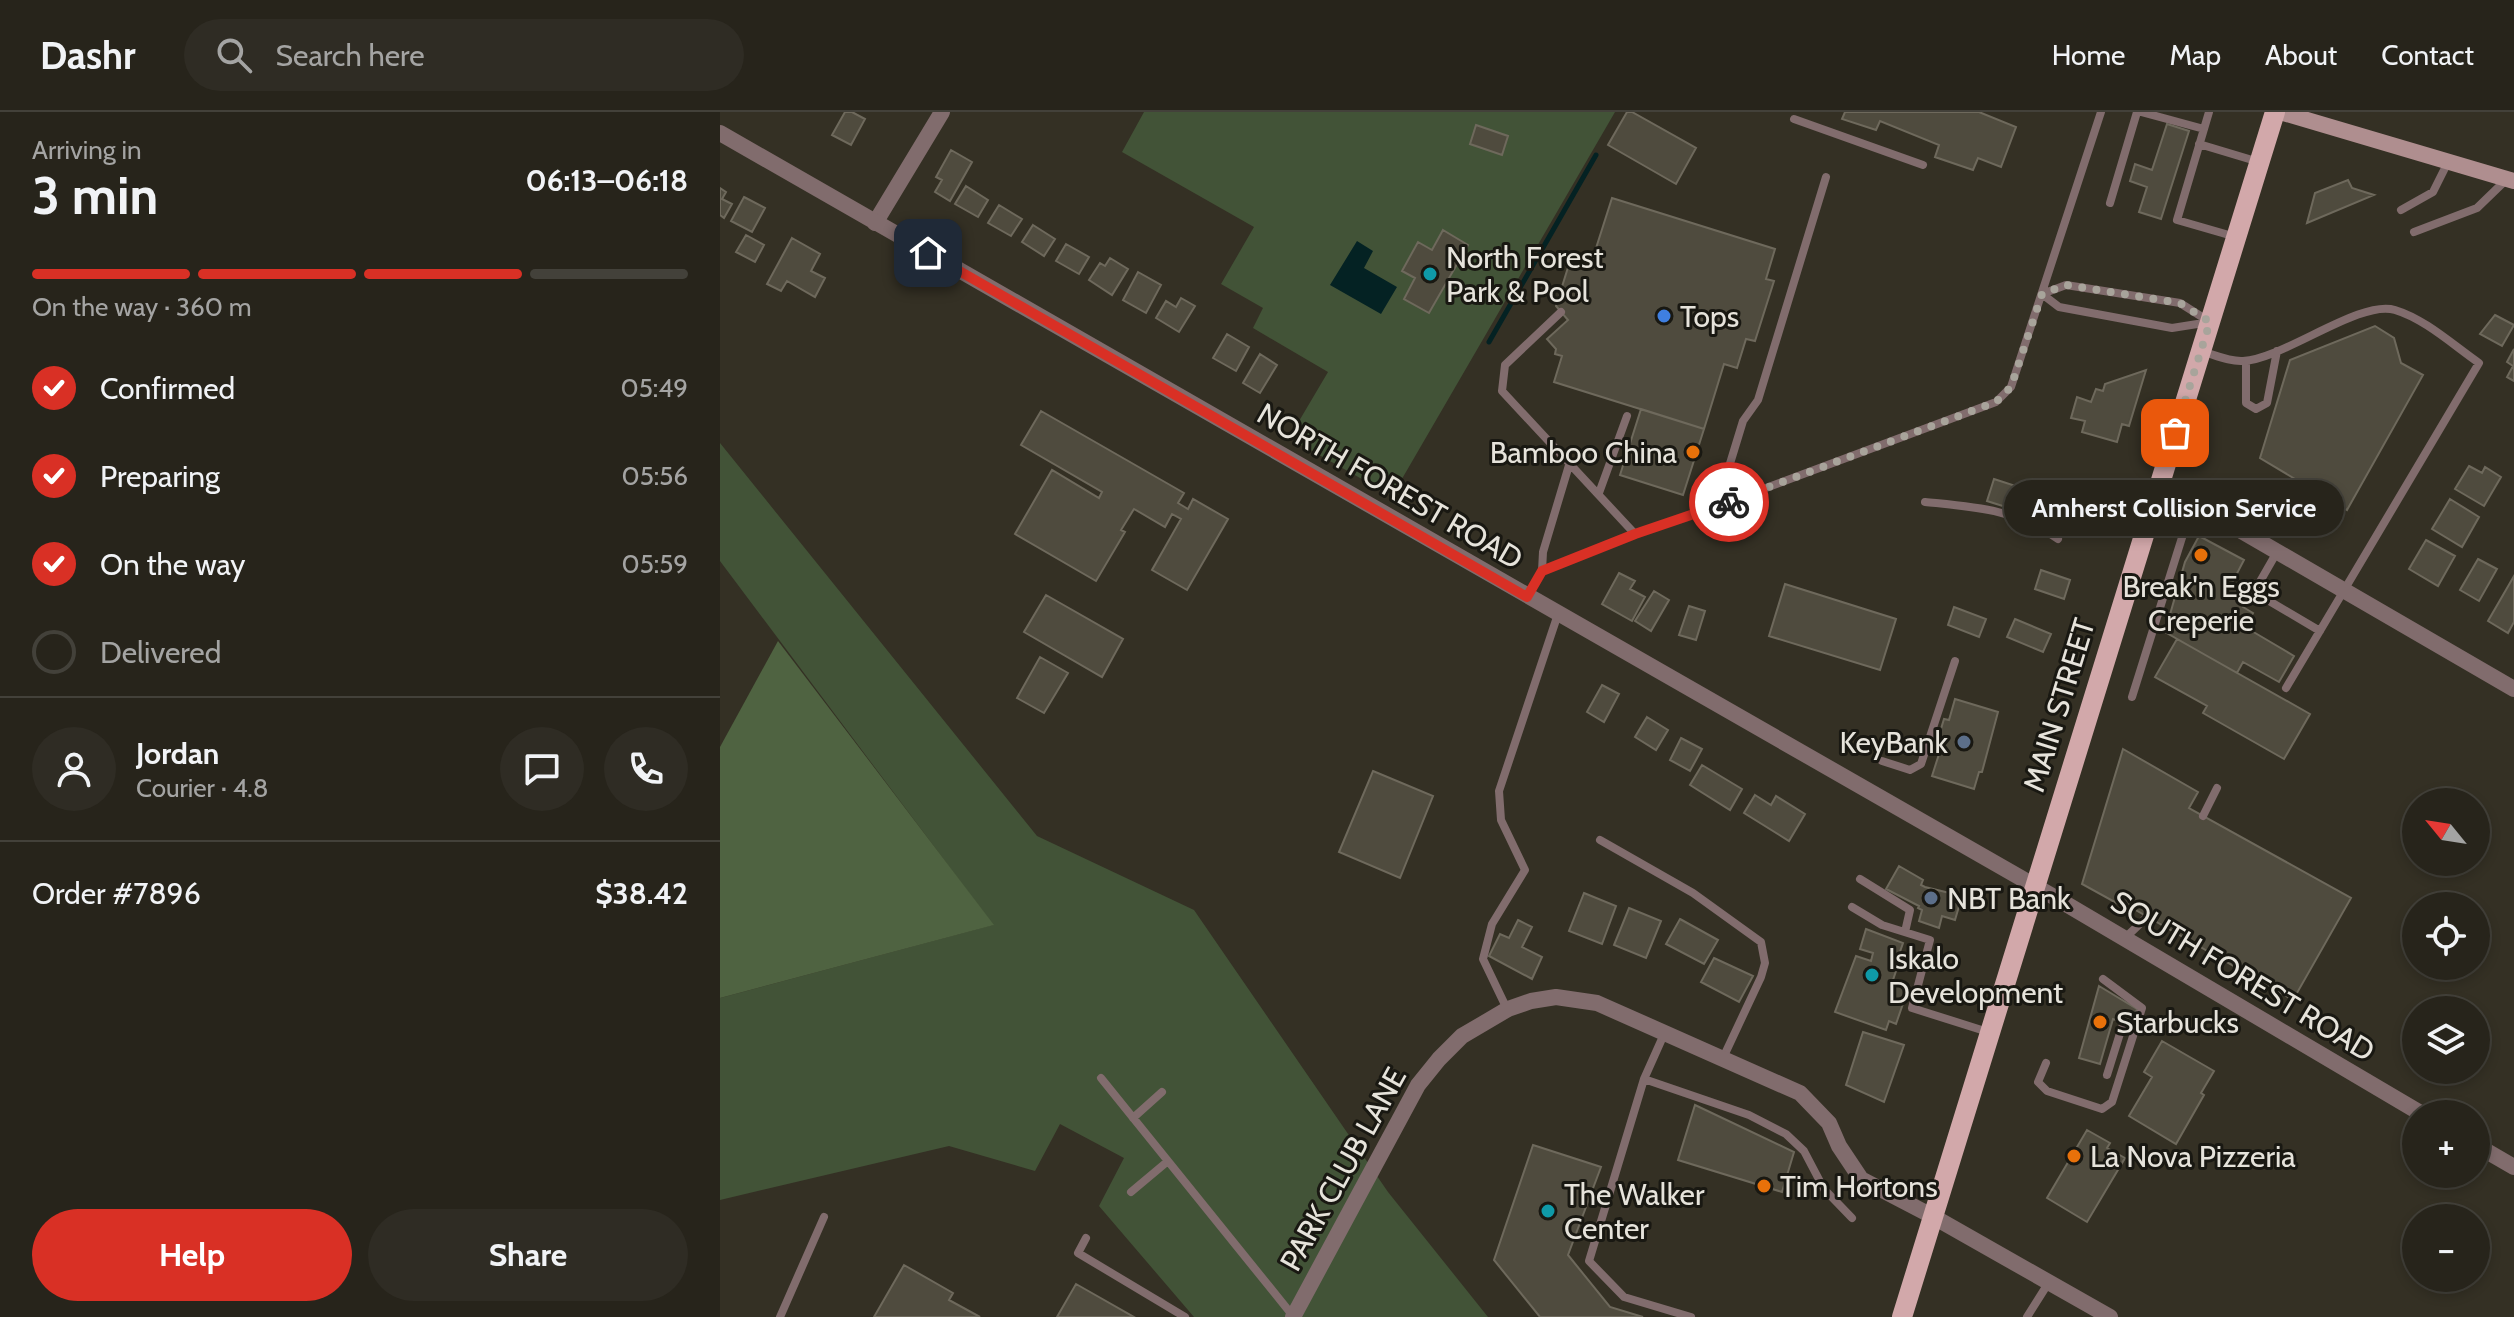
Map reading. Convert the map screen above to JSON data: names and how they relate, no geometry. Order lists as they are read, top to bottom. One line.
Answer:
{"streets":{"main road":["MAIN STREET"],"street":["NORTH FOREST ROAD","SOUTH FOREST ROAD","PARK CLUB LANE"]},"crossings":[["NORTH FOREST ROAD","MAIN STREET"],["NORTH FOREST ROAD","SOUTH FOREST ROAD"],["MAIN STREET","SOUTH FOREST ROAD"],["MAIN STREET","PARK CLUB LANE"]],"places":["North Forest Park & Pool","Tops","Amherst Collision Service","Bamboo China","Break'n Eggs Creperie","KeyBank","NBT Bank","Iskalo Development","Starbucks","La Nova Pizzeria","Tim Hortons","The Walker Center"],"north":"top left","page":{"header":"Dashr","search":"Search here","nav":["Home","Map","About","Contact"],"heading":["3 min","Arriving in","06:13–06:18"],"panel":["Jordan","Courier · 4.8","Order #7896","$38.42"],"bar":"On the way · 360 m","list":[["Confirmed","05:49"],["Preparing","05:56"],["On the way","05:59"],"Delivered"],"bubble":"Amherst Collision Service","map_buttons":["+","−"],"buttons":["Help","Share"]}}
